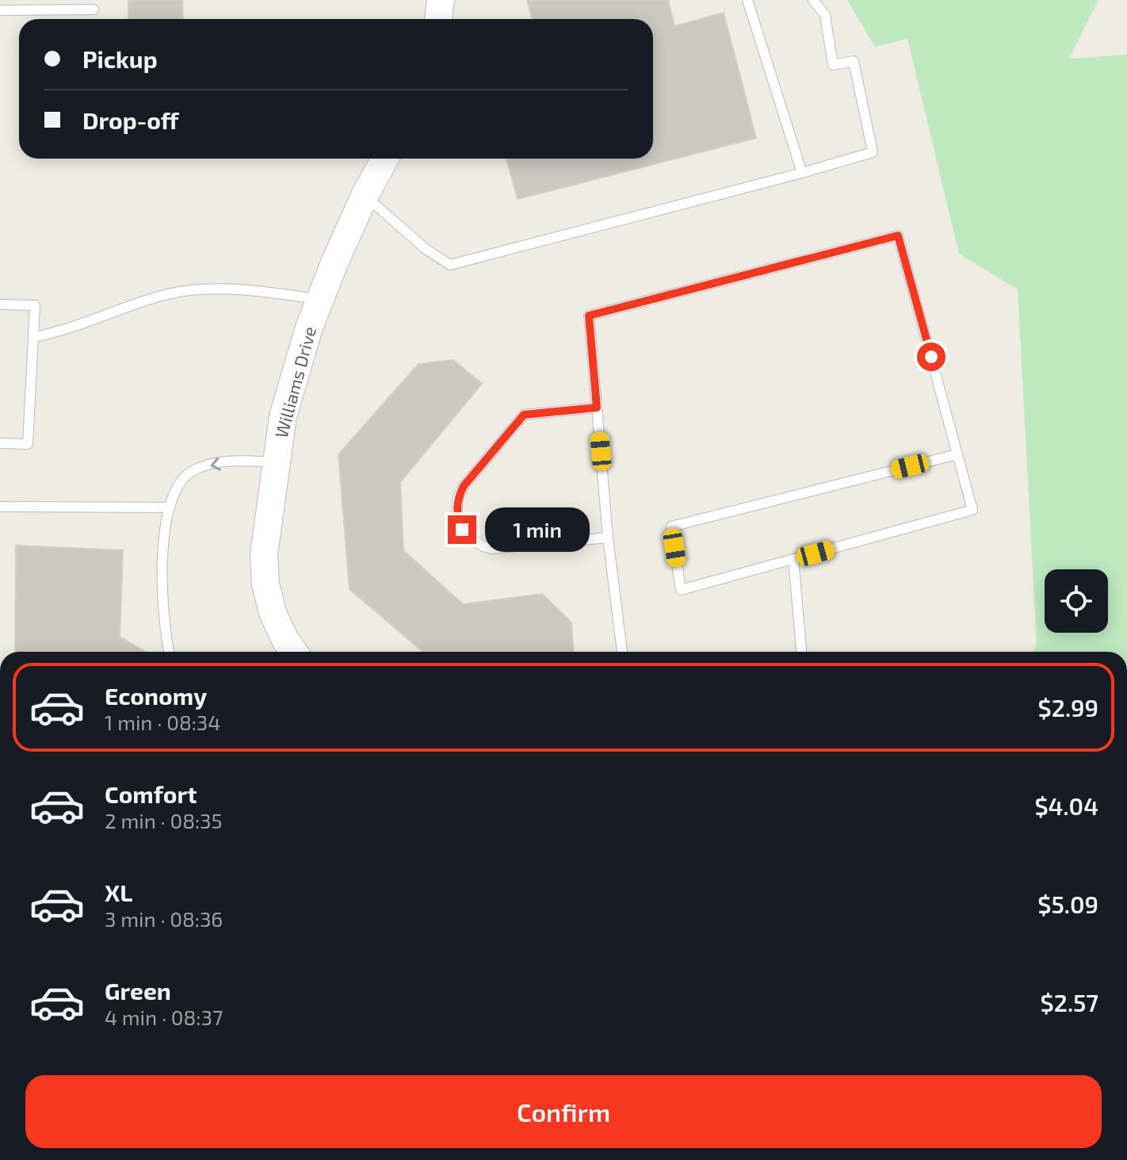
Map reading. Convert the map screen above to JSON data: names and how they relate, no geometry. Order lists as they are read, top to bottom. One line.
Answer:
{"streets":{"street":["Williams Drive"]},"page":{"banner":["Pickup","Drop-off"],"bubble":"1 min","list":[{"name":"Economy","note":"1 min · 08:34","value":"$2.99"},{"name":"Comfort","note":"2 min · 08:35","value":"$4.04"},{"name":"XL","note":"3 min · 08:36","value":"$5.09"},{"name":"Green","note":"4 min · 08:37","value":"$2.57"}],"buttons":"Confirm"}}
